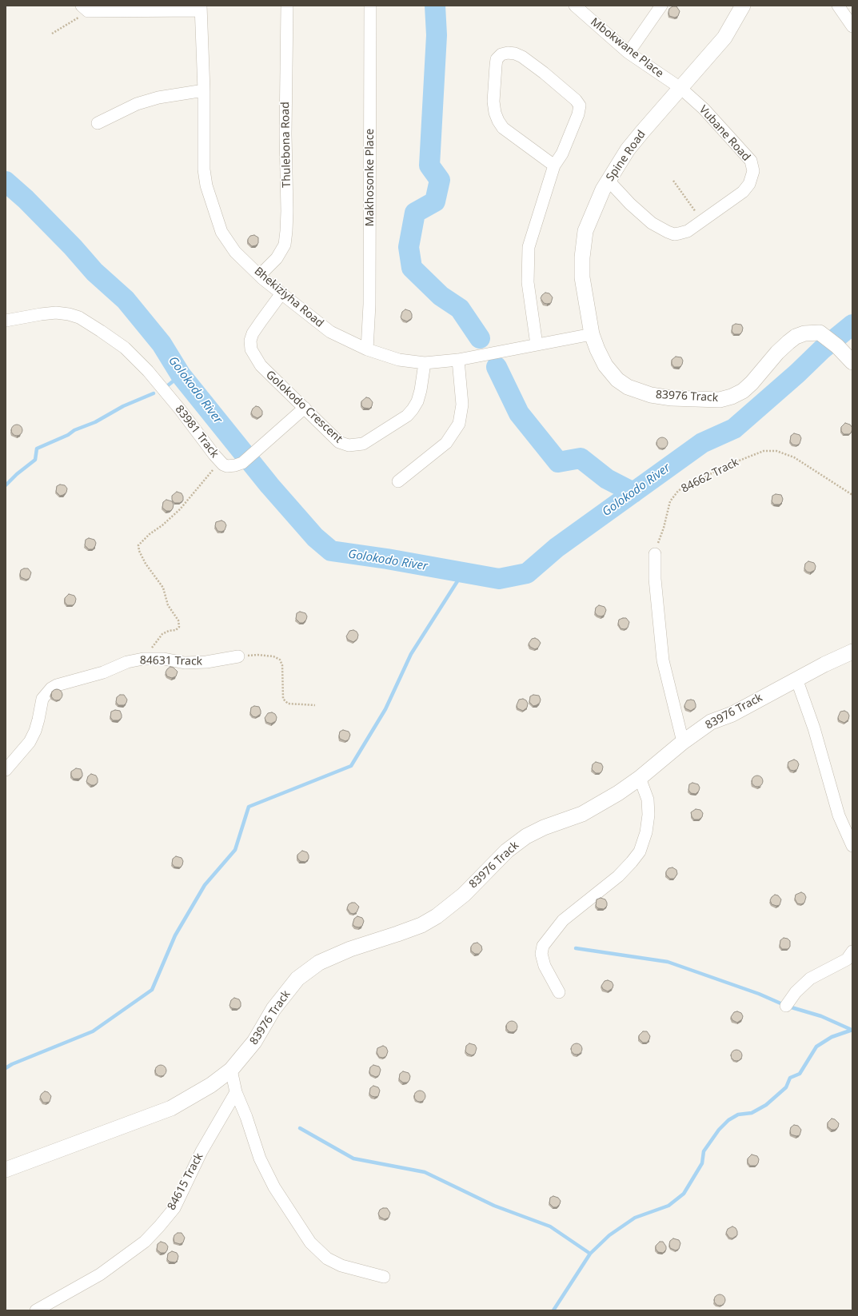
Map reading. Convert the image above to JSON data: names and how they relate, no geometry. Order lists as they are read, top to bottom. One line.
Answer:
{"streets":{"street":["Mbokwane Place","Vubane Road","Thulebona Road","Spine Road","Makhosonke Place","Bhekiziyha Road","83976 Track","Golokodo Crescent","83981 Track","84631 Track","84615 Track"],"path":["84662 Track"]},"crossings":[["Mbokwane Place","Vubane Road"],["Mbokwane Place","Spine Road"],["Vubane Road","Spine Road"],["Thulebona Road","Bhekiziyha Road"],["Spine Road","Bhekiziyha Road"],["Spine Road","83976 Track"],["Makhosonke Place","Bhekiziyha Road"],["Bhekiziyha Road","83976 Track"],["Bhekiziyha Road","Golokodo Crescent"],["83981 Track","84631 Track"]],"water":["Golokodo River"]}
